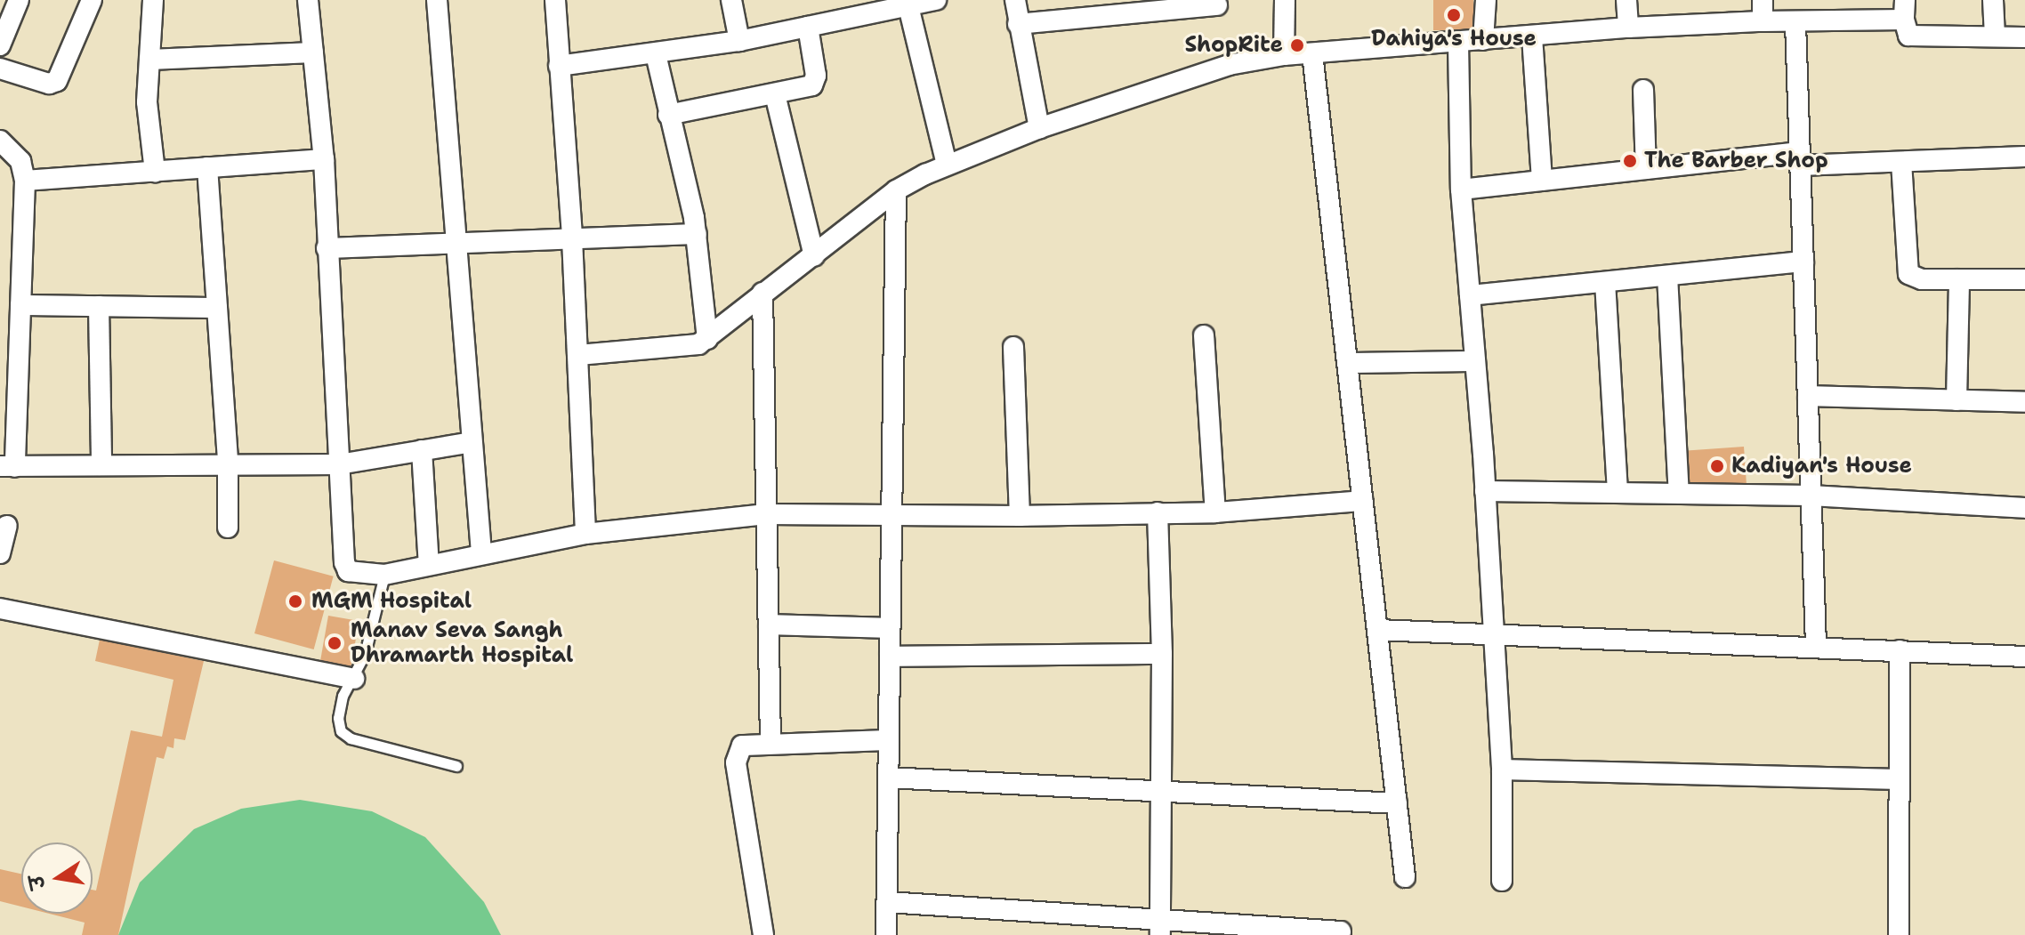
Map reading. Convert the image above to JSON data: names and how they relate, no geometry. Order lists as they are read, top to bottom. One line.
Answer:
{"places":["Dahiya's House","ShopRite","The Barber Shop","Kadiyan's House","MGM Hospital","Manav Seva Sangh Dhramarth Hospital"],"north":"left"}
